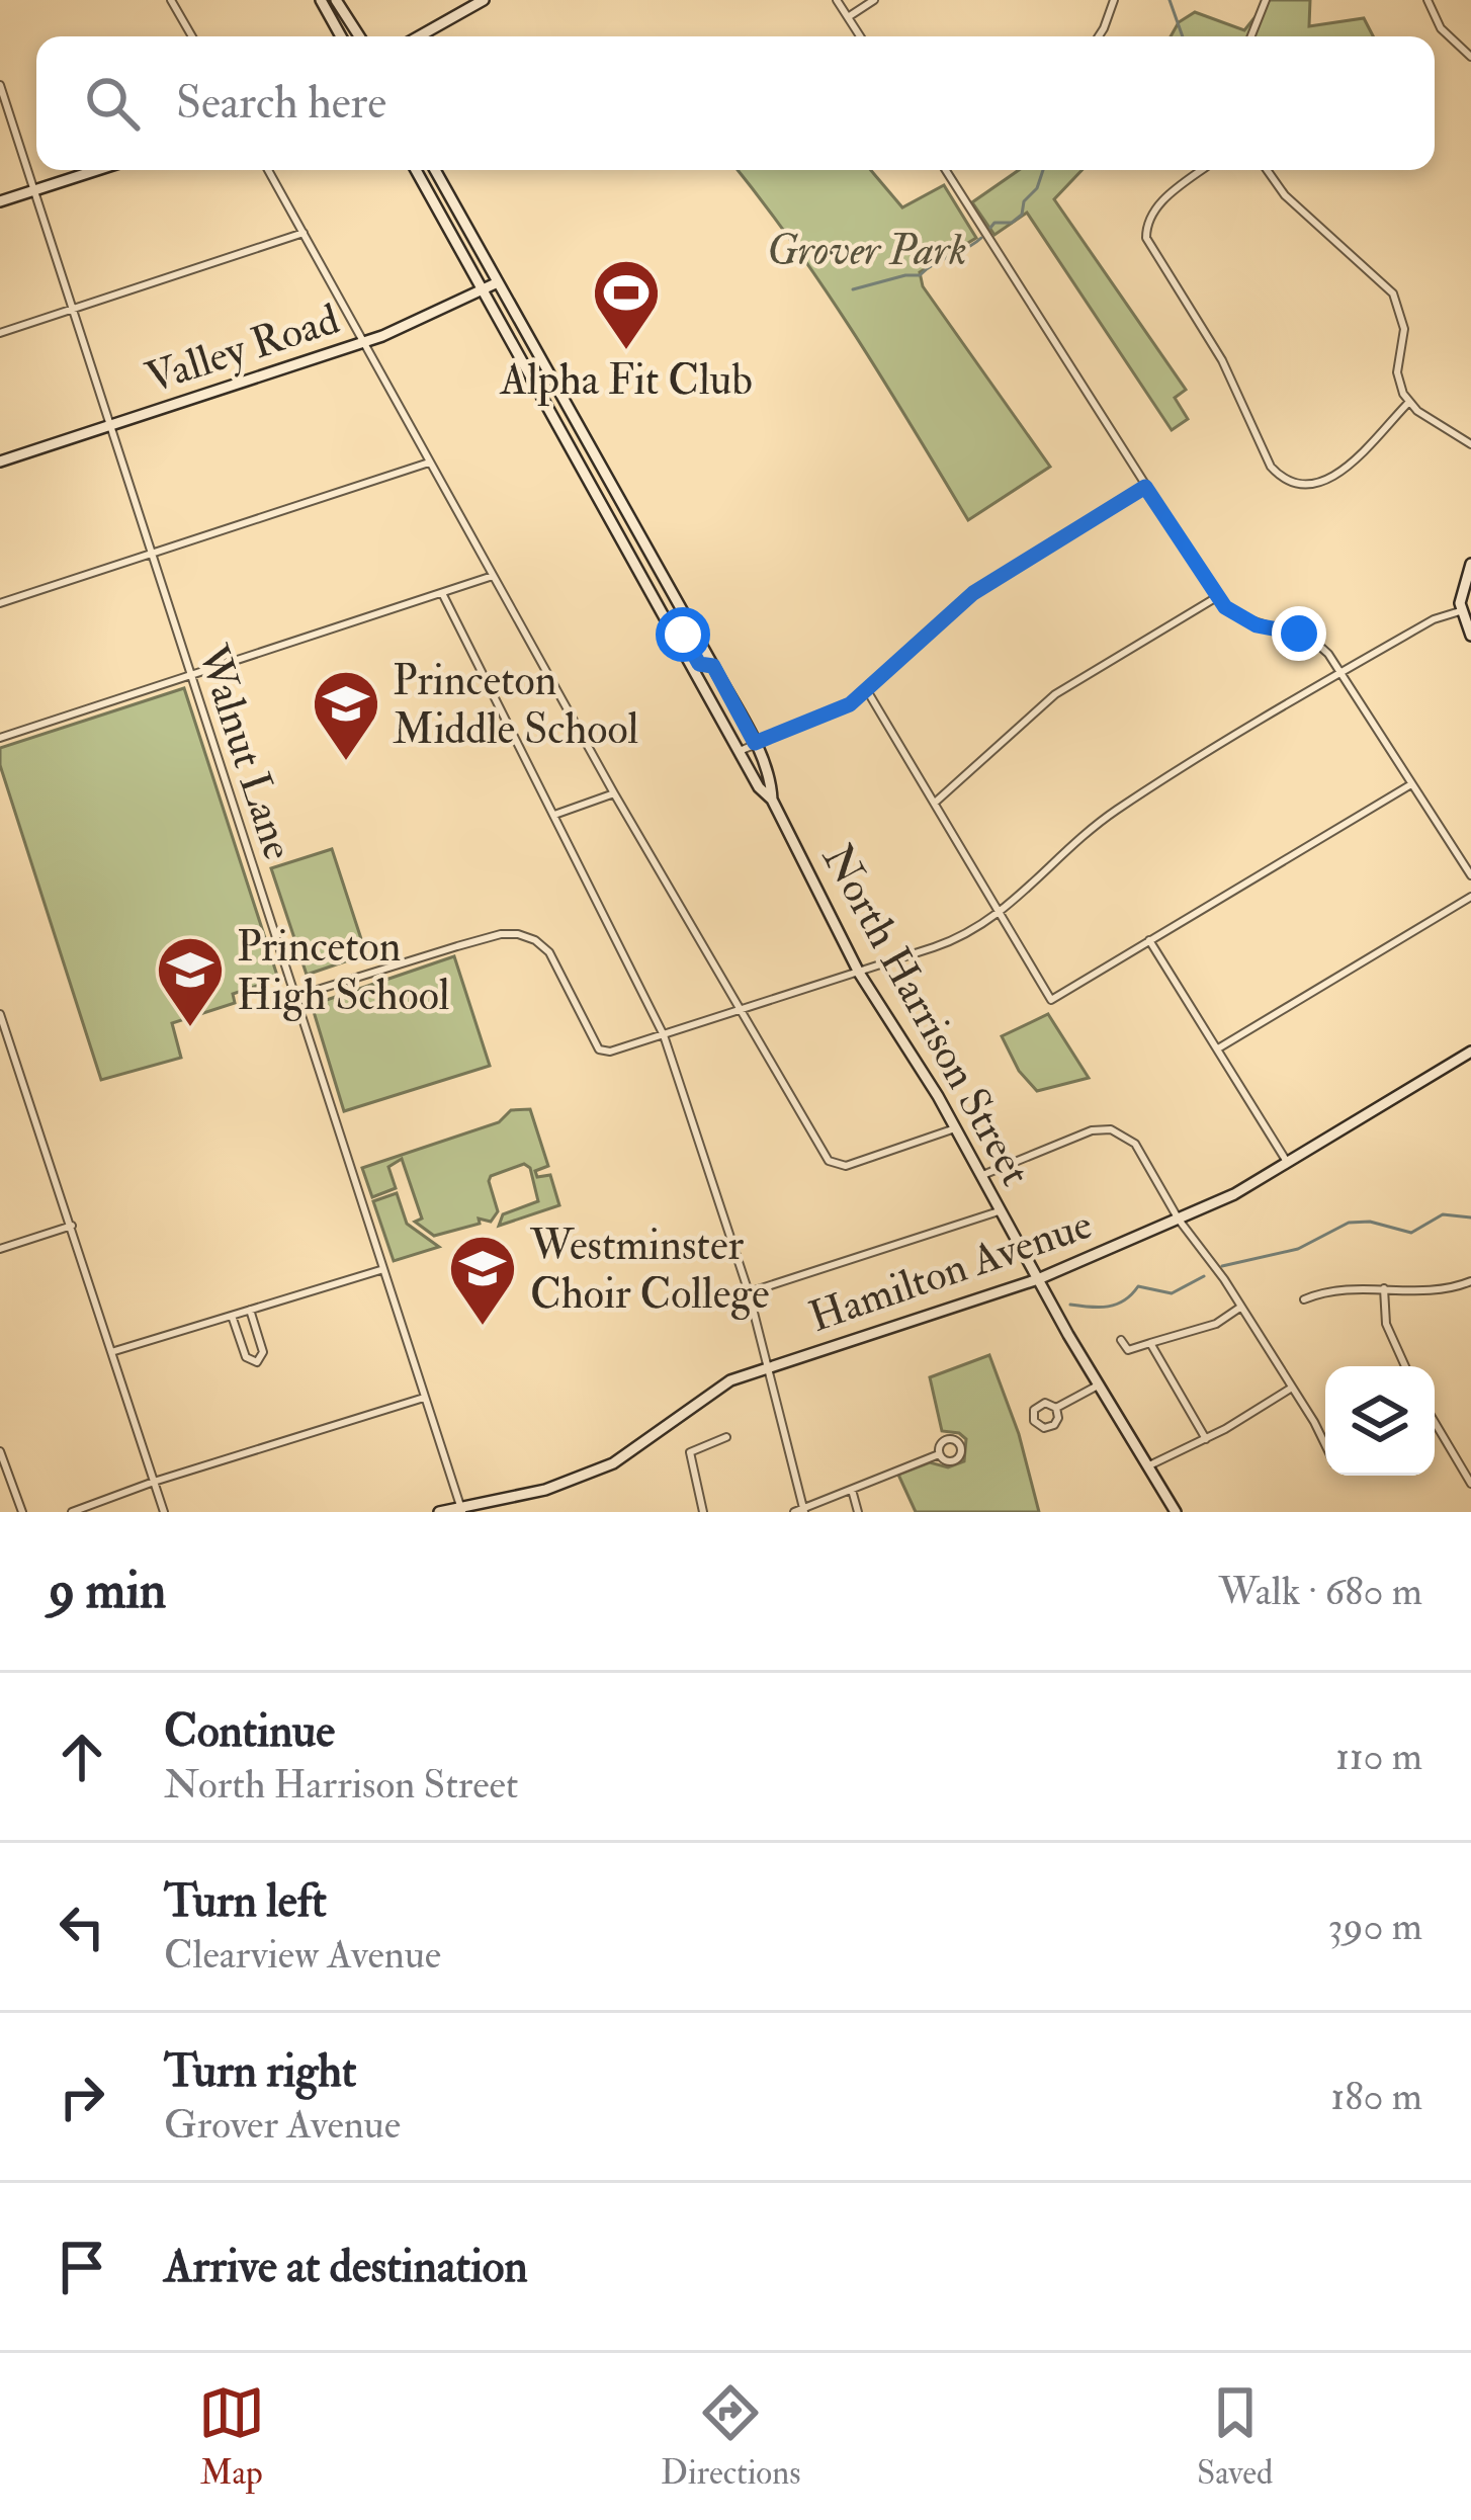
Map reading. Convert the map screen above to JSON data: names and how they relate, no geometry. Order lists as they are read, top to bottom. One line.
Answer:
{"streets":{"street":["Valley Road","Walnut Lane","North Harrison Street","Hamilton Avenue"]},"crossings":[["Valley Road","Walnut Lane"],["Valley Road","North Harrison Street"],["Walnut Lane","Hamilton Avenue"],["North Harrison Street","Hamilton Avenue"]],"parks":["Grover Park"],"places":{"sports":["Alpha Fit Club"],"school or university":["Princeton Middle School","Princeton High School","Westminster Choir College"]},"page":{"search":"Search here","heading":["9 min","Walk · 680 m"],"list":[["Continue","North Harrison Street","110 m"],["Turn left","Clearview Avenue","390 m"],["Turn right","Grover Avenue","180 m"],"Arrive at destination"],"nav":["Map","Directions","Saved"]}}
